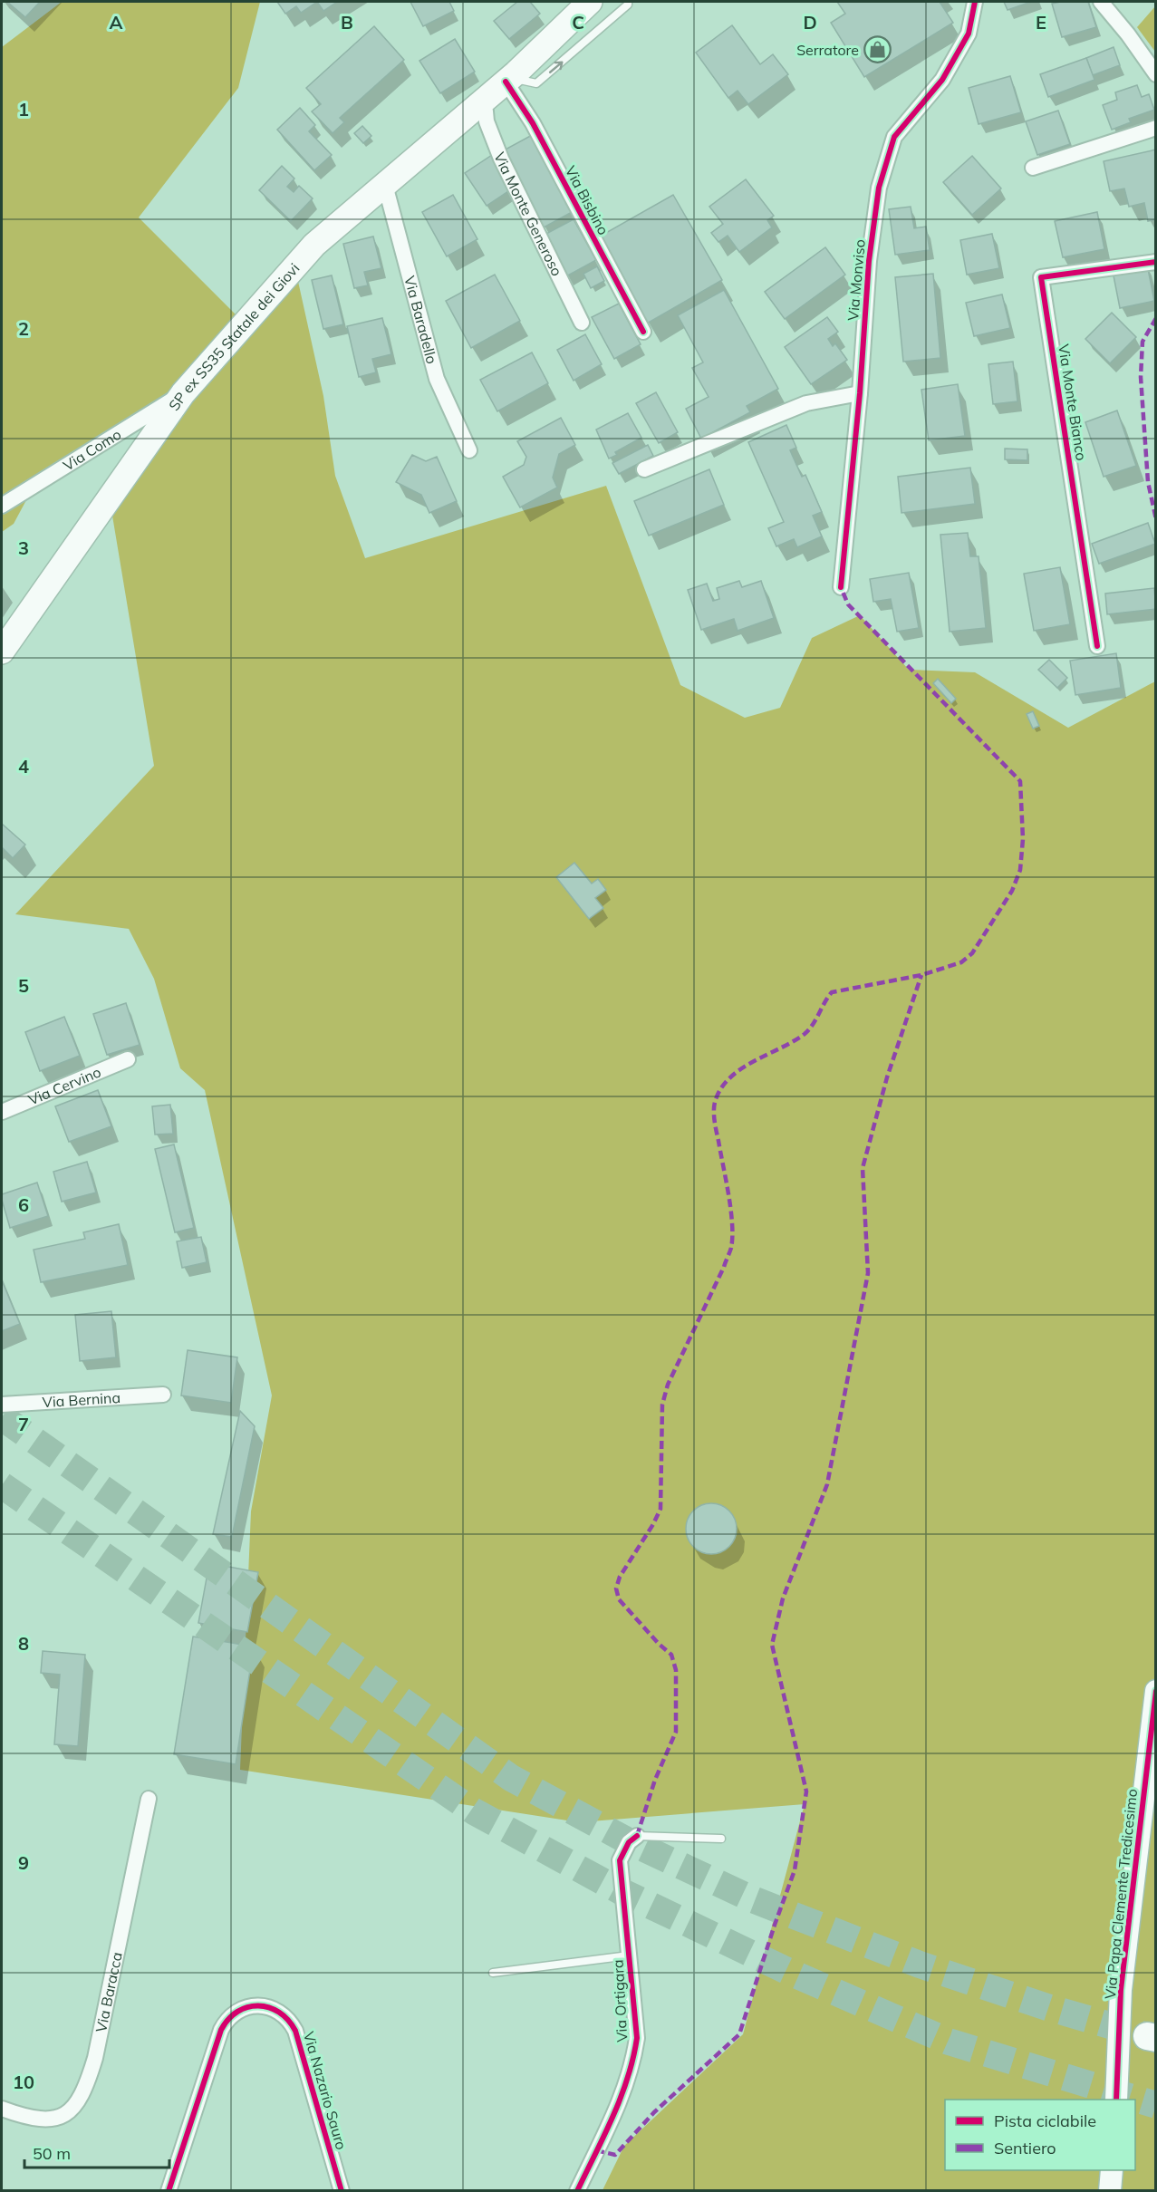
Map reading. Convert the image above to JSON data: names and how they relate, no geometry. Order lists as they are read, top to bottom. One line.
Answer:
{"streets":{"main road":["SP ex SS35 Statale dei Giovi"],"street":["Via Bisbino","Via Monte Generoso","Via Monviso","Via Baradello","Via Monte Bianco","Via Como","Via Cervino","Via Bernina","Via Papa Clemente Tredicesimo","Via Baracca","Via Ortigara","Via Nazario Sauro"]},"crossings":[["Via Bisbino","SP ex SS35 Statale dei Giovi"],["Via Monte Generoso","SP ex SS35 Statale dei Giovi"],["Via Baradello","SP ex SS35 Statale dei Giovi"],["SP ex SS35 Statale dei Giovi","Via Como"]],"places":{"shop":["Serratore"]},"legend":["Pista ciclabile","Sentiero"],"scale_bar":"50 m","grid":{"columns":["A","B","C","D","E"],"rows":["1","2","3","4","5","6","7","8","9","10"]}}
